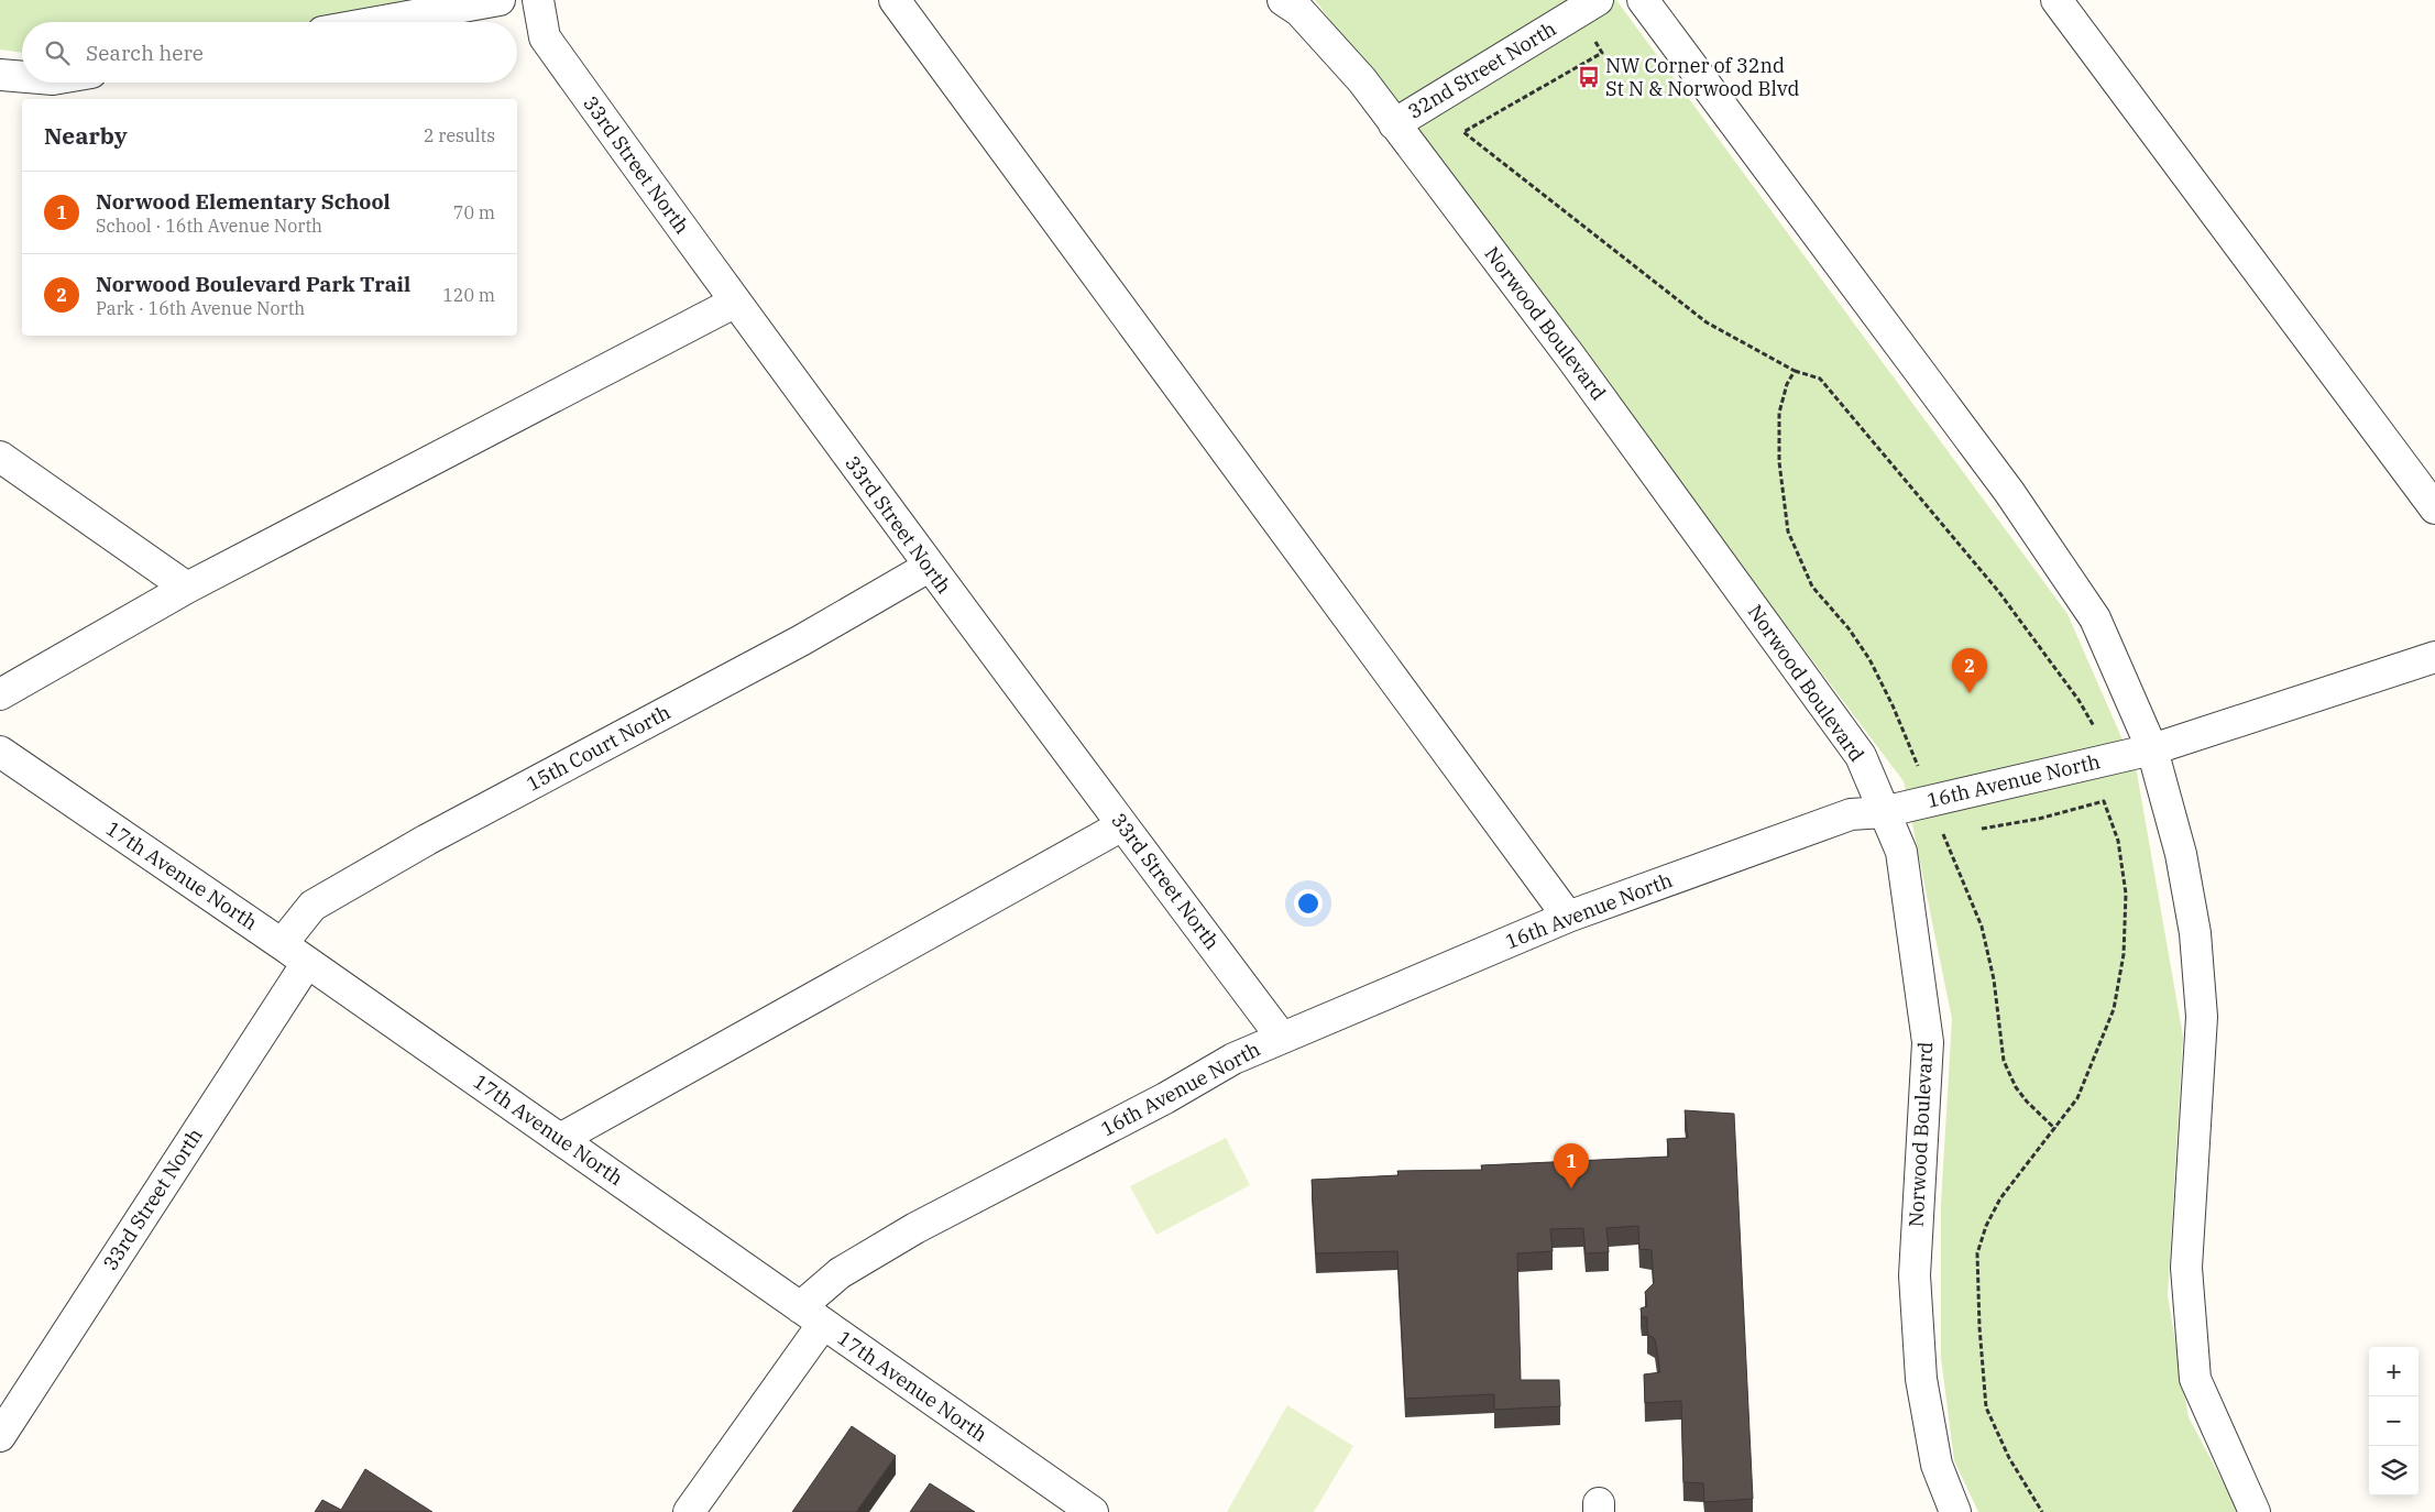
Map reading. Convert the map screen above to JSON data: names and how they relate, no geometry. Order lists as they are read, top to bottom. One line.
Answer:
{"streets":{"street":["32nd Street North","33rd Street North","Norwood Boulevard","15th Court North","16th Avenue North","17th Avenue North"]},"crossings":[["32nd Street North","Norwood Boulevard"],["33rd Street North","15th Court North"],["33rd Street North","16th Avenue North"],["33rd Street North","17th Avenue North"],["Norwood Boulevard","16th Avenue North"],["15th Court North","17th Avenue North"],["16th Avenue North","17th Avenue North"]],"places":{"bus stop":["NW Corner of 32nd St N & Norwood Blvd"]},"page":{"search":"Search here","heading":["Nearby","2 results"],"list":[{"mark":"1","name":"Norwood Elementary School","note":"School · 16th Avenue North","value":"70 m"},{"mark":"2","name":"Norwood Boulevard Park Trail","note":"Park · 16th Avenue North","value":"120 m"}],"pins":["2","1"],"map_buttons":["+","−"]}}
